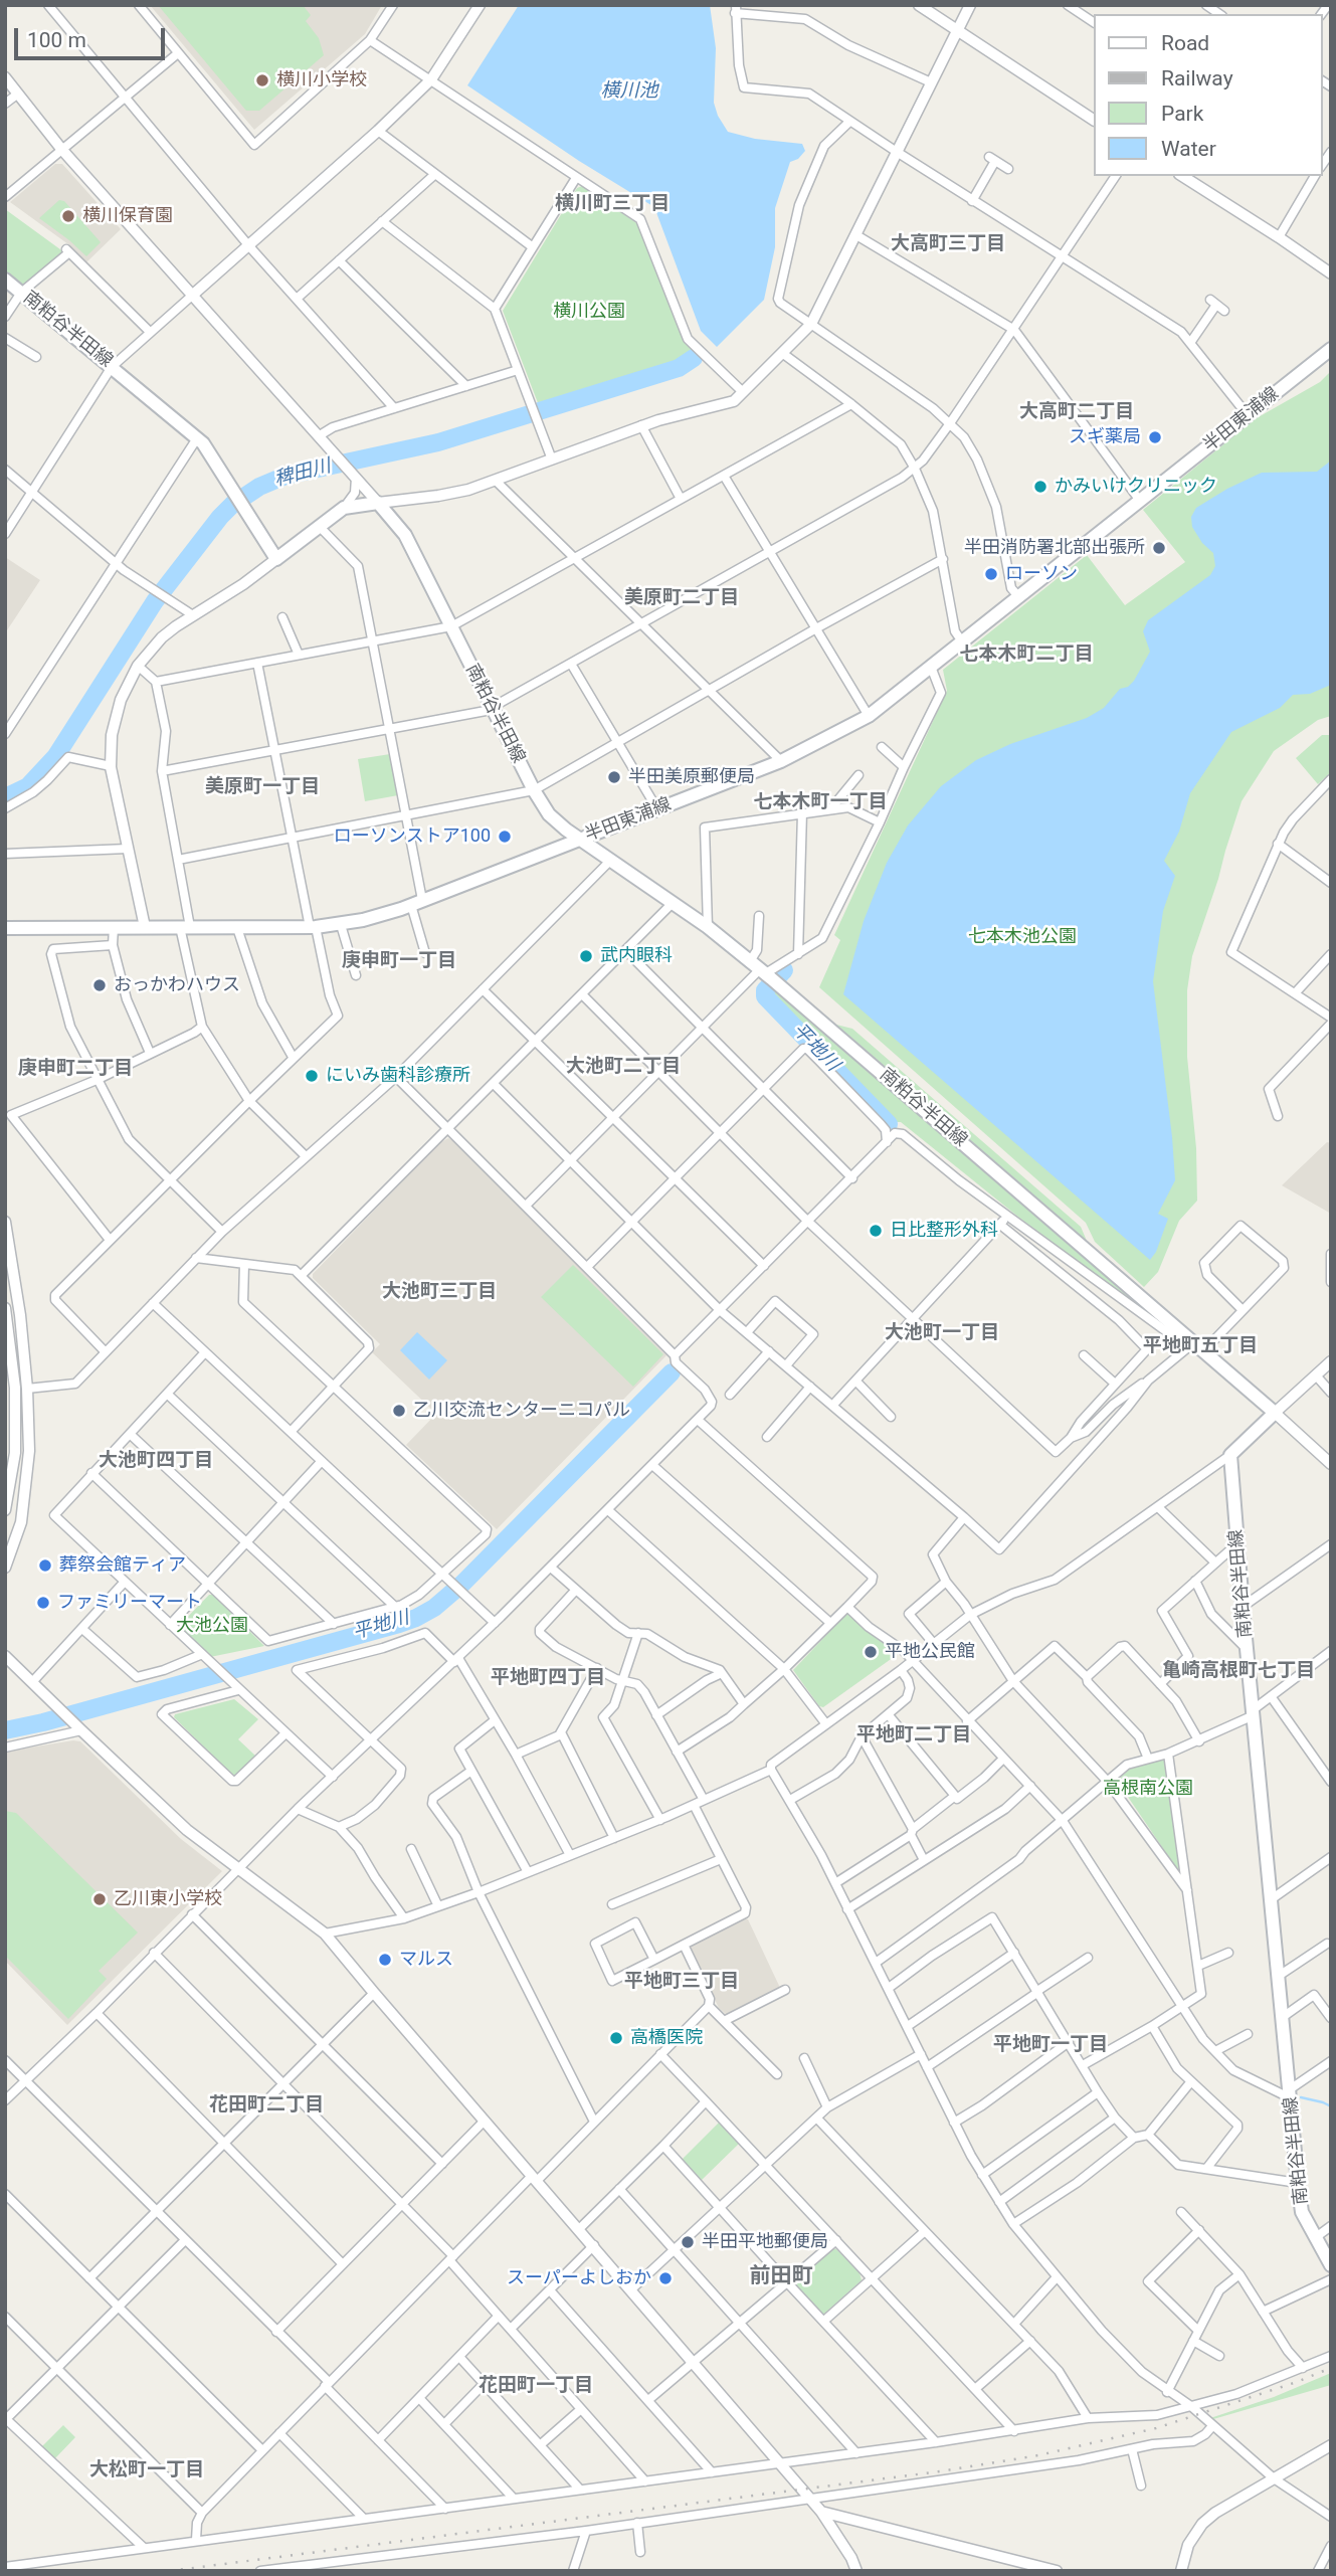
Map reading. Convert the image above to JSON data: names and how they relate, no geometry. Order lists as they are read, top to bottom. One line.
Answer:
{"streets":{"main road":["南粕谷半田線","半田東浦線"]},"crossings":[["南粕谷半田線","半田東浦線"]],"districts":["横川町三丁目","大高町三丁目","大高町二丁目","美原町二丁目","七本木町二丁目","美原町一丁目","七本木町一丁目","庚申町一丁目","大池町二丁目","庚申町二丁目","大池町三丁目","大池町一丁目","平地町五丁目","大池町四丁目","亀崎高根町七丁目","平地町四丁目","平地町二丁目","平地町三丁目","平地町一丁目","花田町二丁目","前田町","花田町一丁目","大松町一丁目"],"water":["横川池","稗田川","平地川"],"parks":["横川公園","七本木池公園","大池公園","高根南公園"],"places":["横川小学校","横川保育園","スギ薬局","かみいけクリニック","半田消防署北部出張所","ローソン","半田美原郵便局","ローソンストア100","武内眼科","おっかわハウス","にいみ歯科診療所","日比整形外科","乙川交流センターニコパル","葬祭会館ティア","ファミリーマート","平地公民館","乙川東小学校","マルス","高橋医院","半田平地郵便局","スーパーよしおか"],"legend":["Road","Railway","Park","Water"],"scale_bar":"100 m"}
